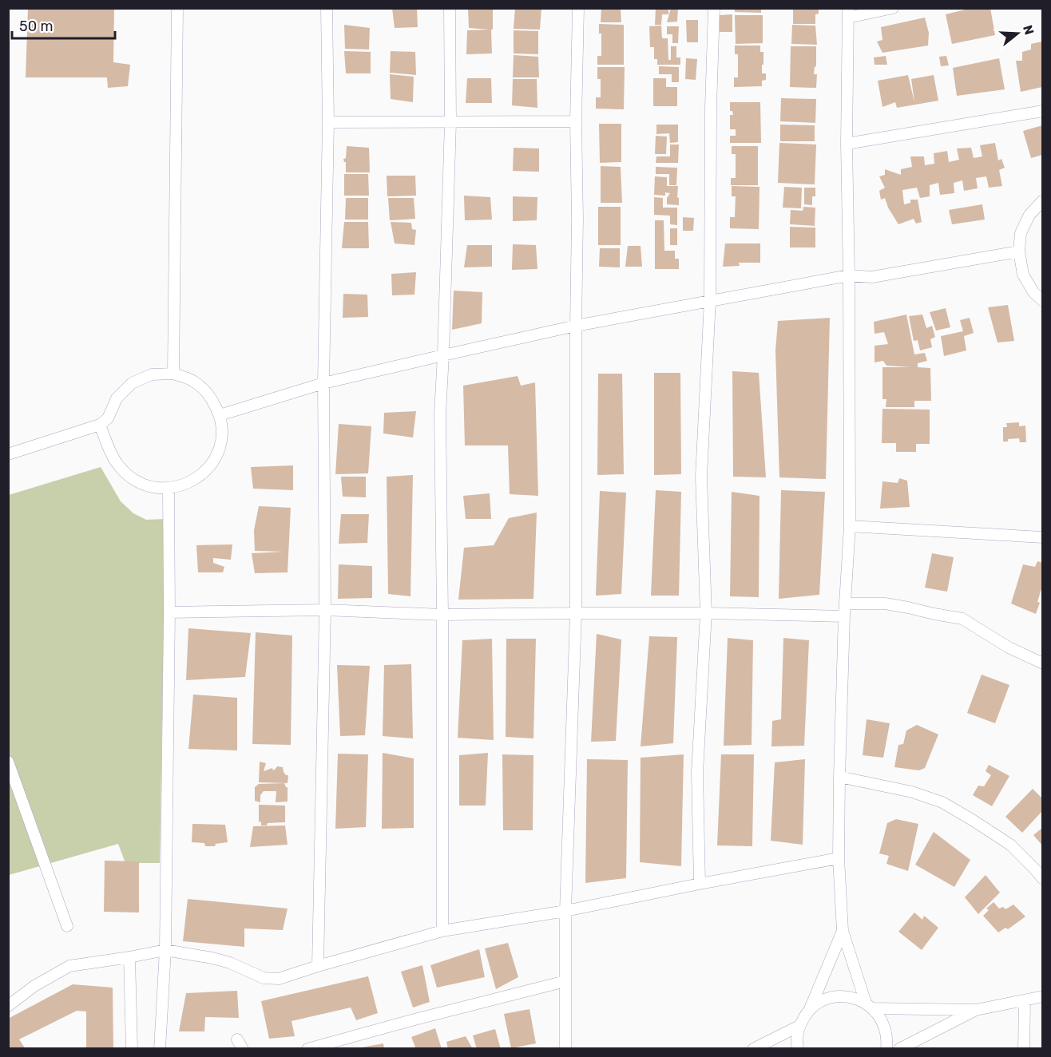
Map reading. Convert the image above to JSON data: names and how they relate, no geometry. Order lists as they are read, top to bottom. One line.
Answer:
{"scale_bar":"50 m","north":"right"}
